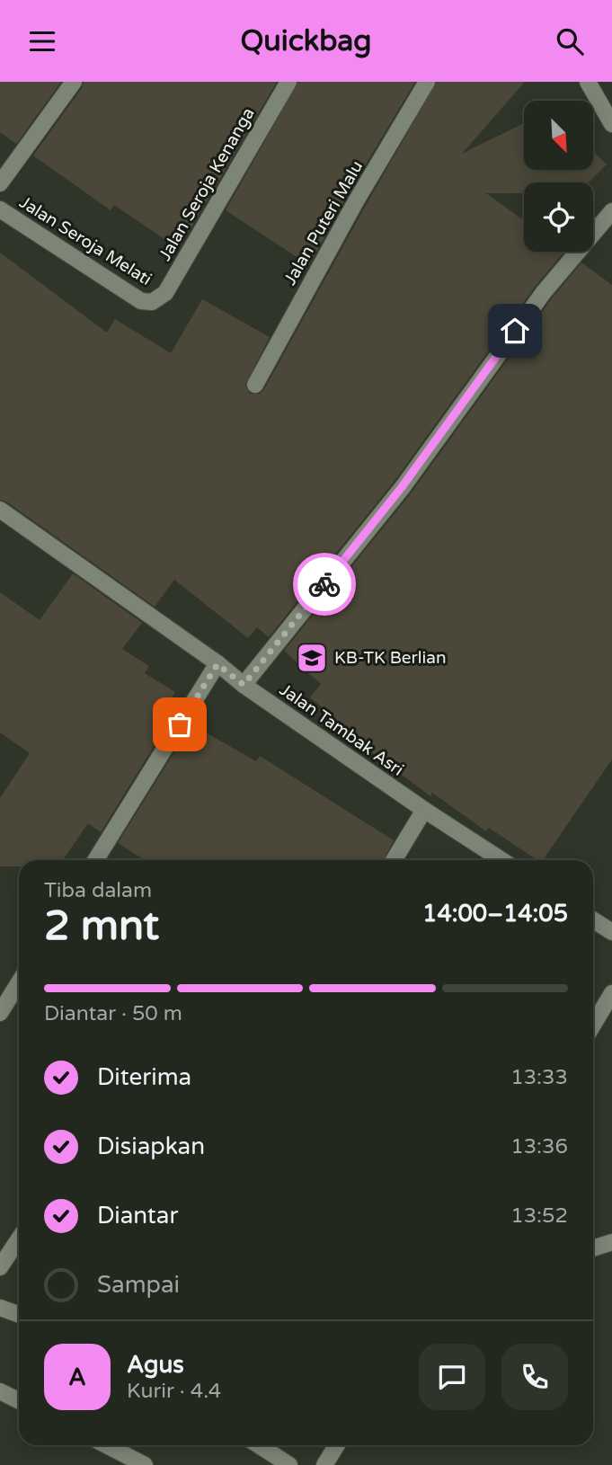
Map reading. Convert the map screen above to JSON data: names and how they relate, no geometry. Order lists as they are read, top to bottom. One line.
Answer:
{"streets":{"street":["Jalan Seroja Kenanga","Jalan Puteri Malu","Jalan Seroja Melati","Jalan Tambak Asri"]},"crossings":[["Jalan Seroja Kenanga","Jalan Seroja Melati"]],"places":{"school or university":["KB-TK Berlian"]},"north":"bottom right","page":{"header":"Quickbag","heading":["2 mnt","Tiba dalam","14:00–14:05"],"panel":["Agus","Kurir · 4.4"],"bar":"Diantar · 50 m","list":[["Diterima","13:33"],["Disiapkan","13:36"],["Diantar","13:52"],"Sampai"],"round":"A"}}
